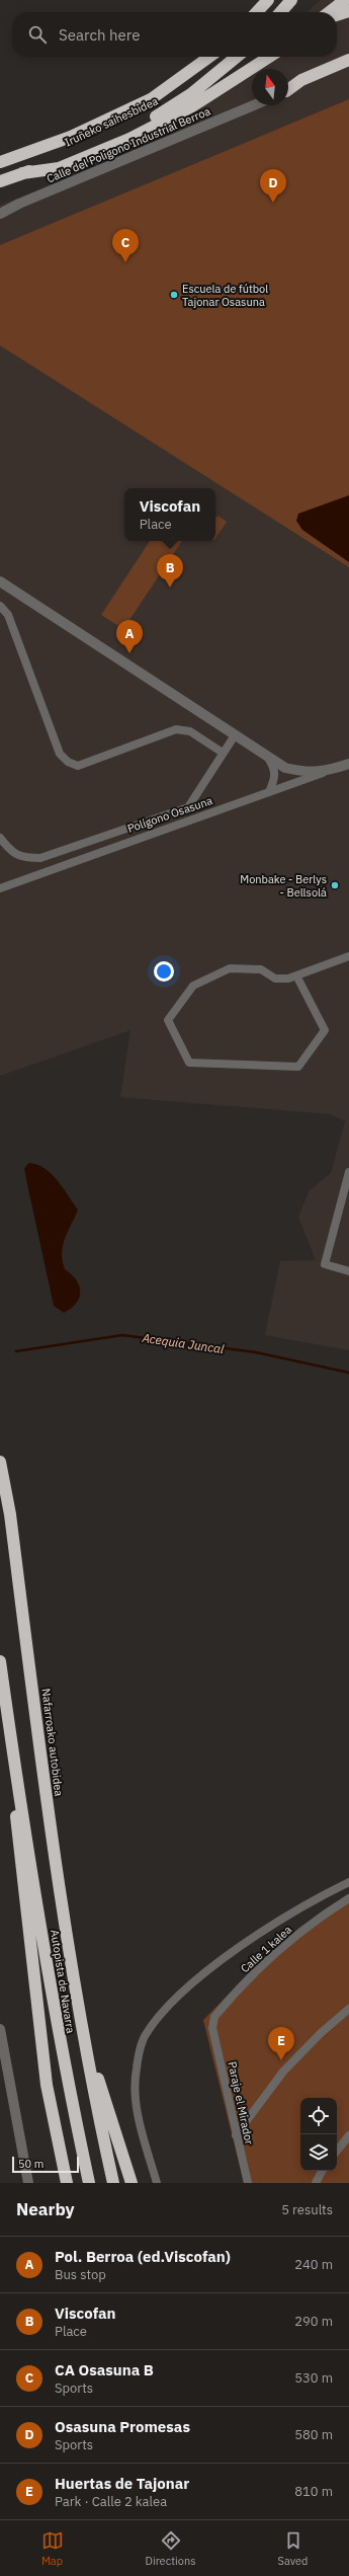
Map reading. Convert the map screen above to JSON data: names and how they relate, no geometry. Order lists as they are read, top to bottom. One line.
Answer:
{"streets":{"highway":["Iruñeko saihesbidea","Nafarroako autobidea","Autopista de Navarra"],"street":["Calle del Poligono Industrial Berroa","Polígono Osasuna","Calle 1 kalea","Paraje el Mirador"]},"crossings":[["Nafarroako autobidea","Autopista de Navarra"],["Calle 1 kalea","Paraje el Mirador"]],"water":["Acequia Juncal"],"places":["Escuela de fútbol Tajonar Osasuna","Monbake - Berlys - Bellsolá"],"scale_bar":"50 m","north":"top","page":{"search":"Search here","pins":["D","C","B","A","E"],"popup":["Viscofan","Place"],"scale":"50 m","heading":["Nearby","5 results"],"list":[{"mark":"A","name":"Pol. Berroa (ed.Viscofan)","note":"Bus stop","value":"240 m"},{"mark":"B","name":"Viscofan","note":"Place","value":"290 m"},{"mark":"C","name":"CA Osasuna B","note":"Sports","value":"530 m"},{"mark":"D","name":"Osasuna Promesas","note":"Sports","value":"580 m"},{"mark":"E","name":"Huertas de Tajonar","note":"Park · Calle 2 kalea","value":"810 m"}],"nav":["Map","Directions","Saved"]}}
